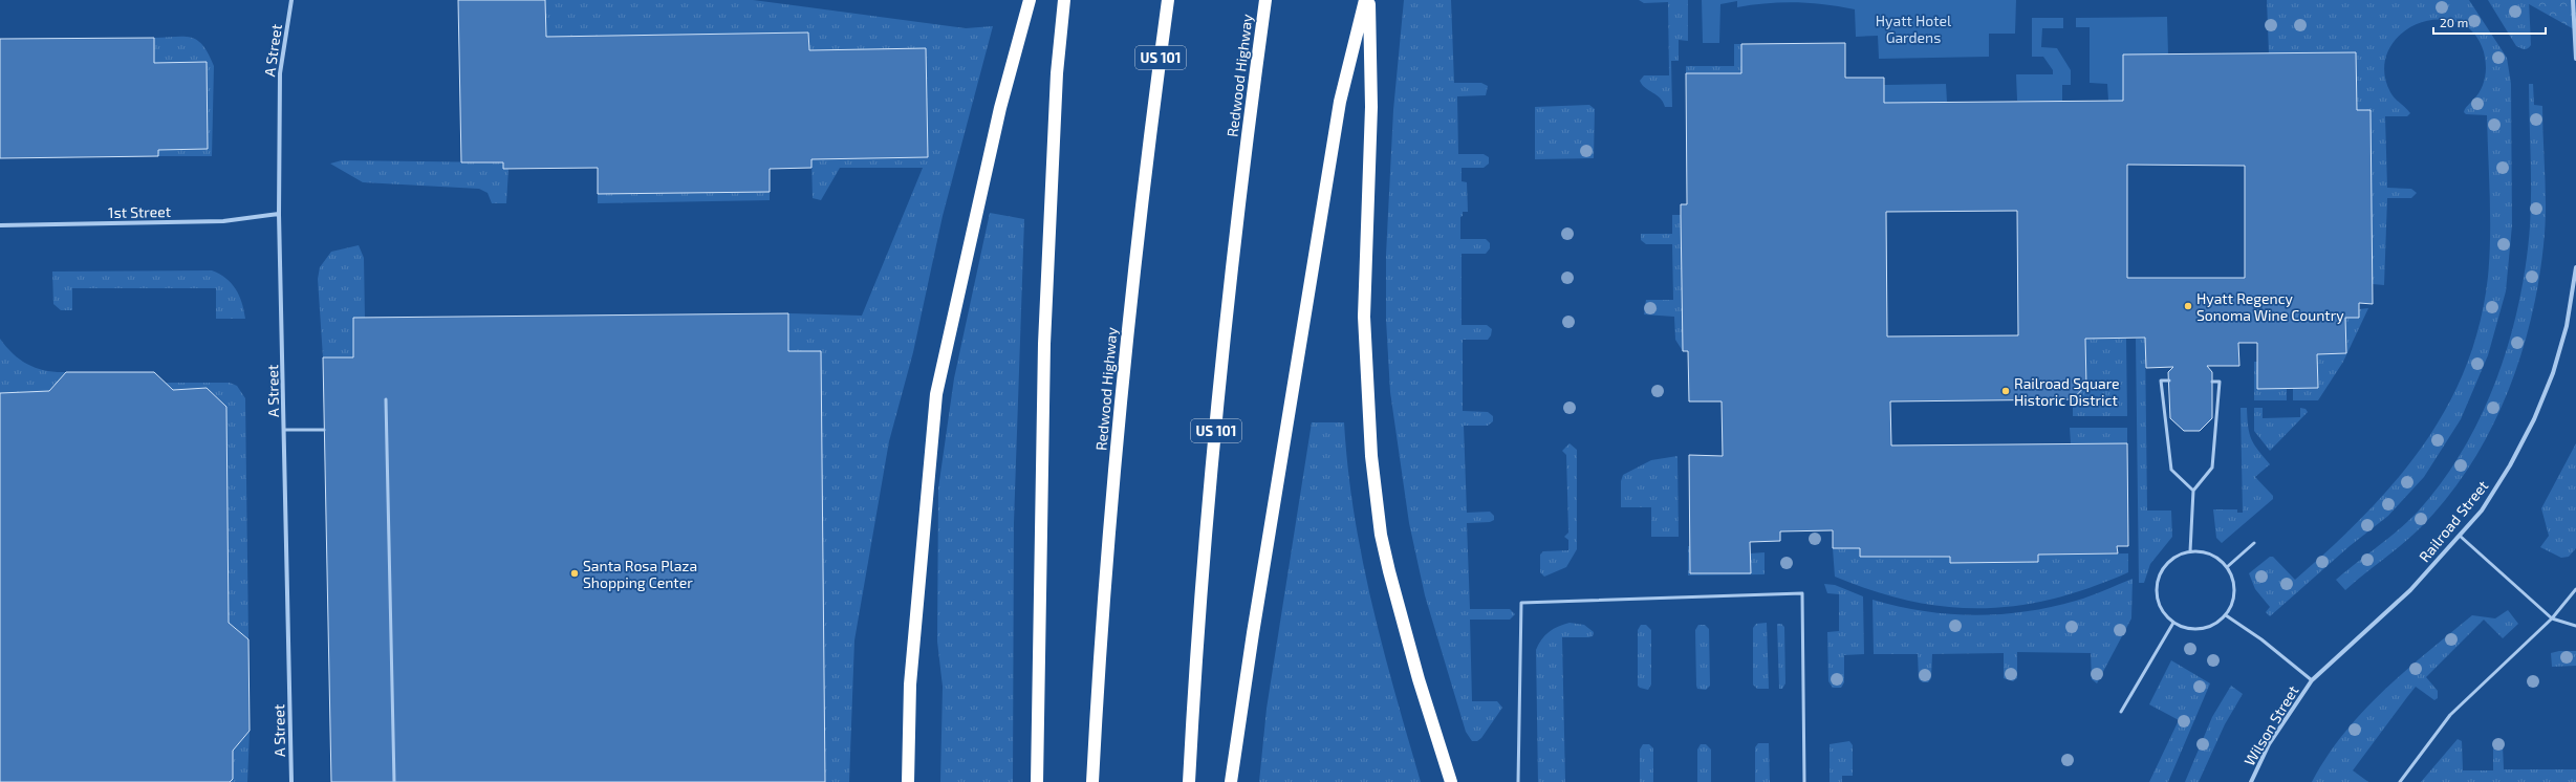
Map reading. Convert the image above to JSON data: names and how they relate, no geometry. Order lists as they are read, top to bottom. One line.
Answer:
{"streets":{"highway":["US 101","Redwood Highway"],"street":["A Street","1st Street","Railroad Street","Wilson Street"]},"crossings":[["A Street","1st Street"],["Railroad Street","Wilson Street"]],"parks":["Hyatt Hotel Gardens"],"places":["Hyatt Regency Sonoma Wine Country","Railroad Square Historic District","Santa Rosa Plaza Shopping Center"],"scale_bar":"20 m"}
